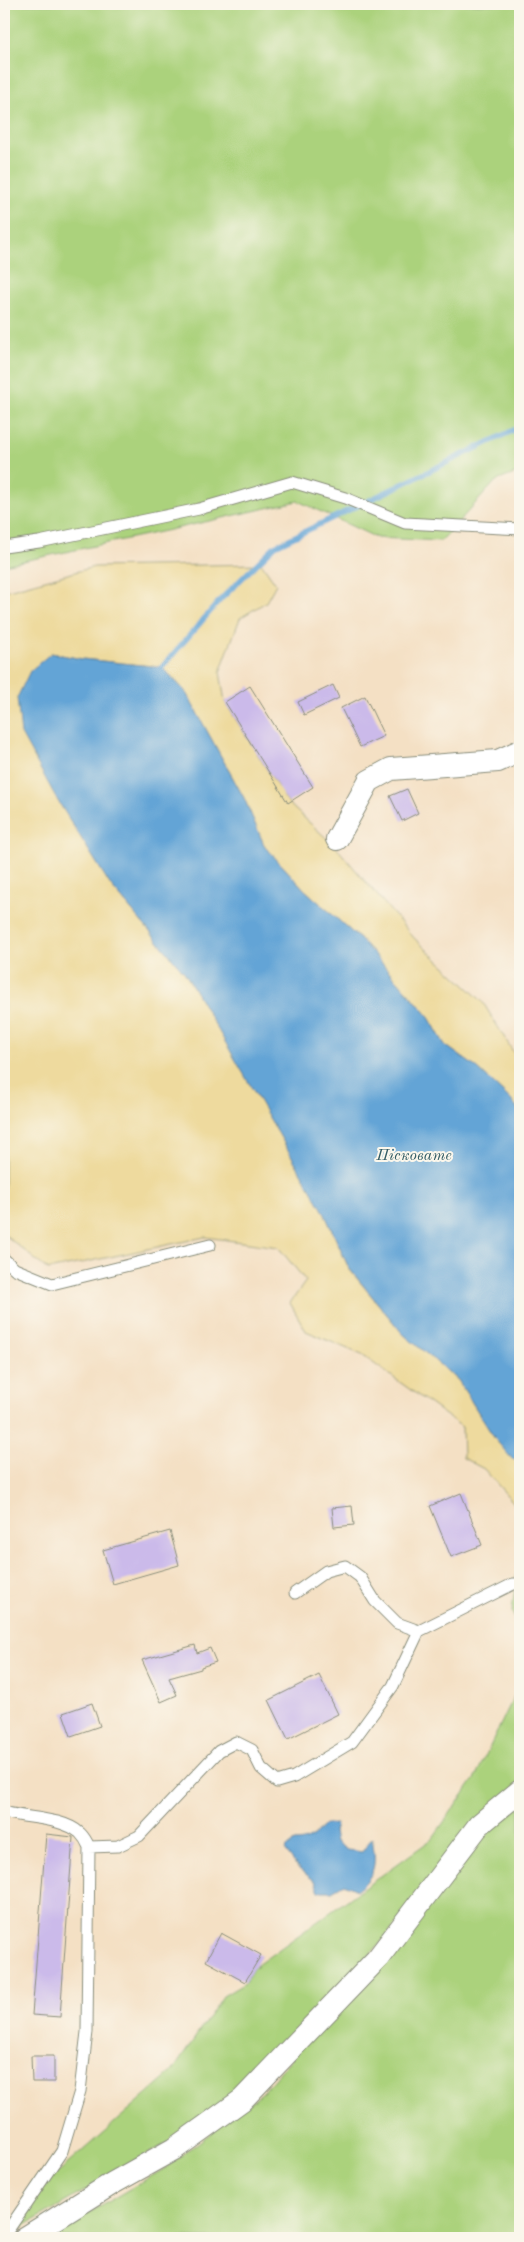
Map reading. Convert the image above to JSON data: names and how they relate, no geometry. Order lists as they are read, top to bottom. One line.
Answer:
{"water":["Пісковате"]}
